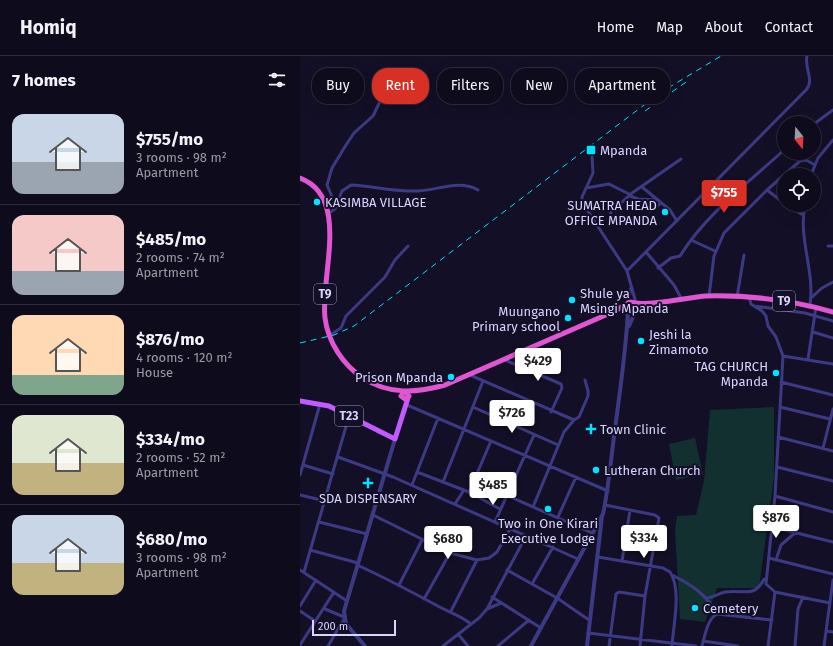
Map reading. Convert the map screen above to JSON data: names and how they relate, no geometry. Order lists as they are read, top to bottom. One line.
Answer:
{"streets":{"highway":["T9"],"main road":["T23"]},"places":{"transit":["Mpanda"],"other":["KASIMBA VILLAGE","SUMATRA HEAD OFFICE MPANDA","Shule ya Msingi Mpanda","Muungano Primary school","Jeshi la Zimamoto","TAG CHURCH Mpanda","Prison Mpanda","Lutheran Church","Two in One Kirari Executive Lodge","Cemetery"],"health":["Town Clinic","SDA DISPENSARY"]},"scale_bar":"200 m","north":"bottom","page":{"header":"Homiq","nav":["Home","Map","About","Contact"],"heading":"7 homes","chip":["Buy","Rent","Filters","New","Apartment"],"list":[{"name":"$755/mo","note":"3 rooms · 98 m² · Apartment"},{"name":"$485/mo","note":"2 rooms · 74 m² · Apartment"},{"name":"$876/mo","note":"4 rooms · 120 m² · House"},{"name":"$334/mo","note":"2 rooms · 52 m² · Apartment"},{"name":"$680/mo","note":"3 rooms · 98 m² · Apartment"}],"price":["$755","$429","$726","$485","$876","$334","$680"],"scale":"200 m"}}
